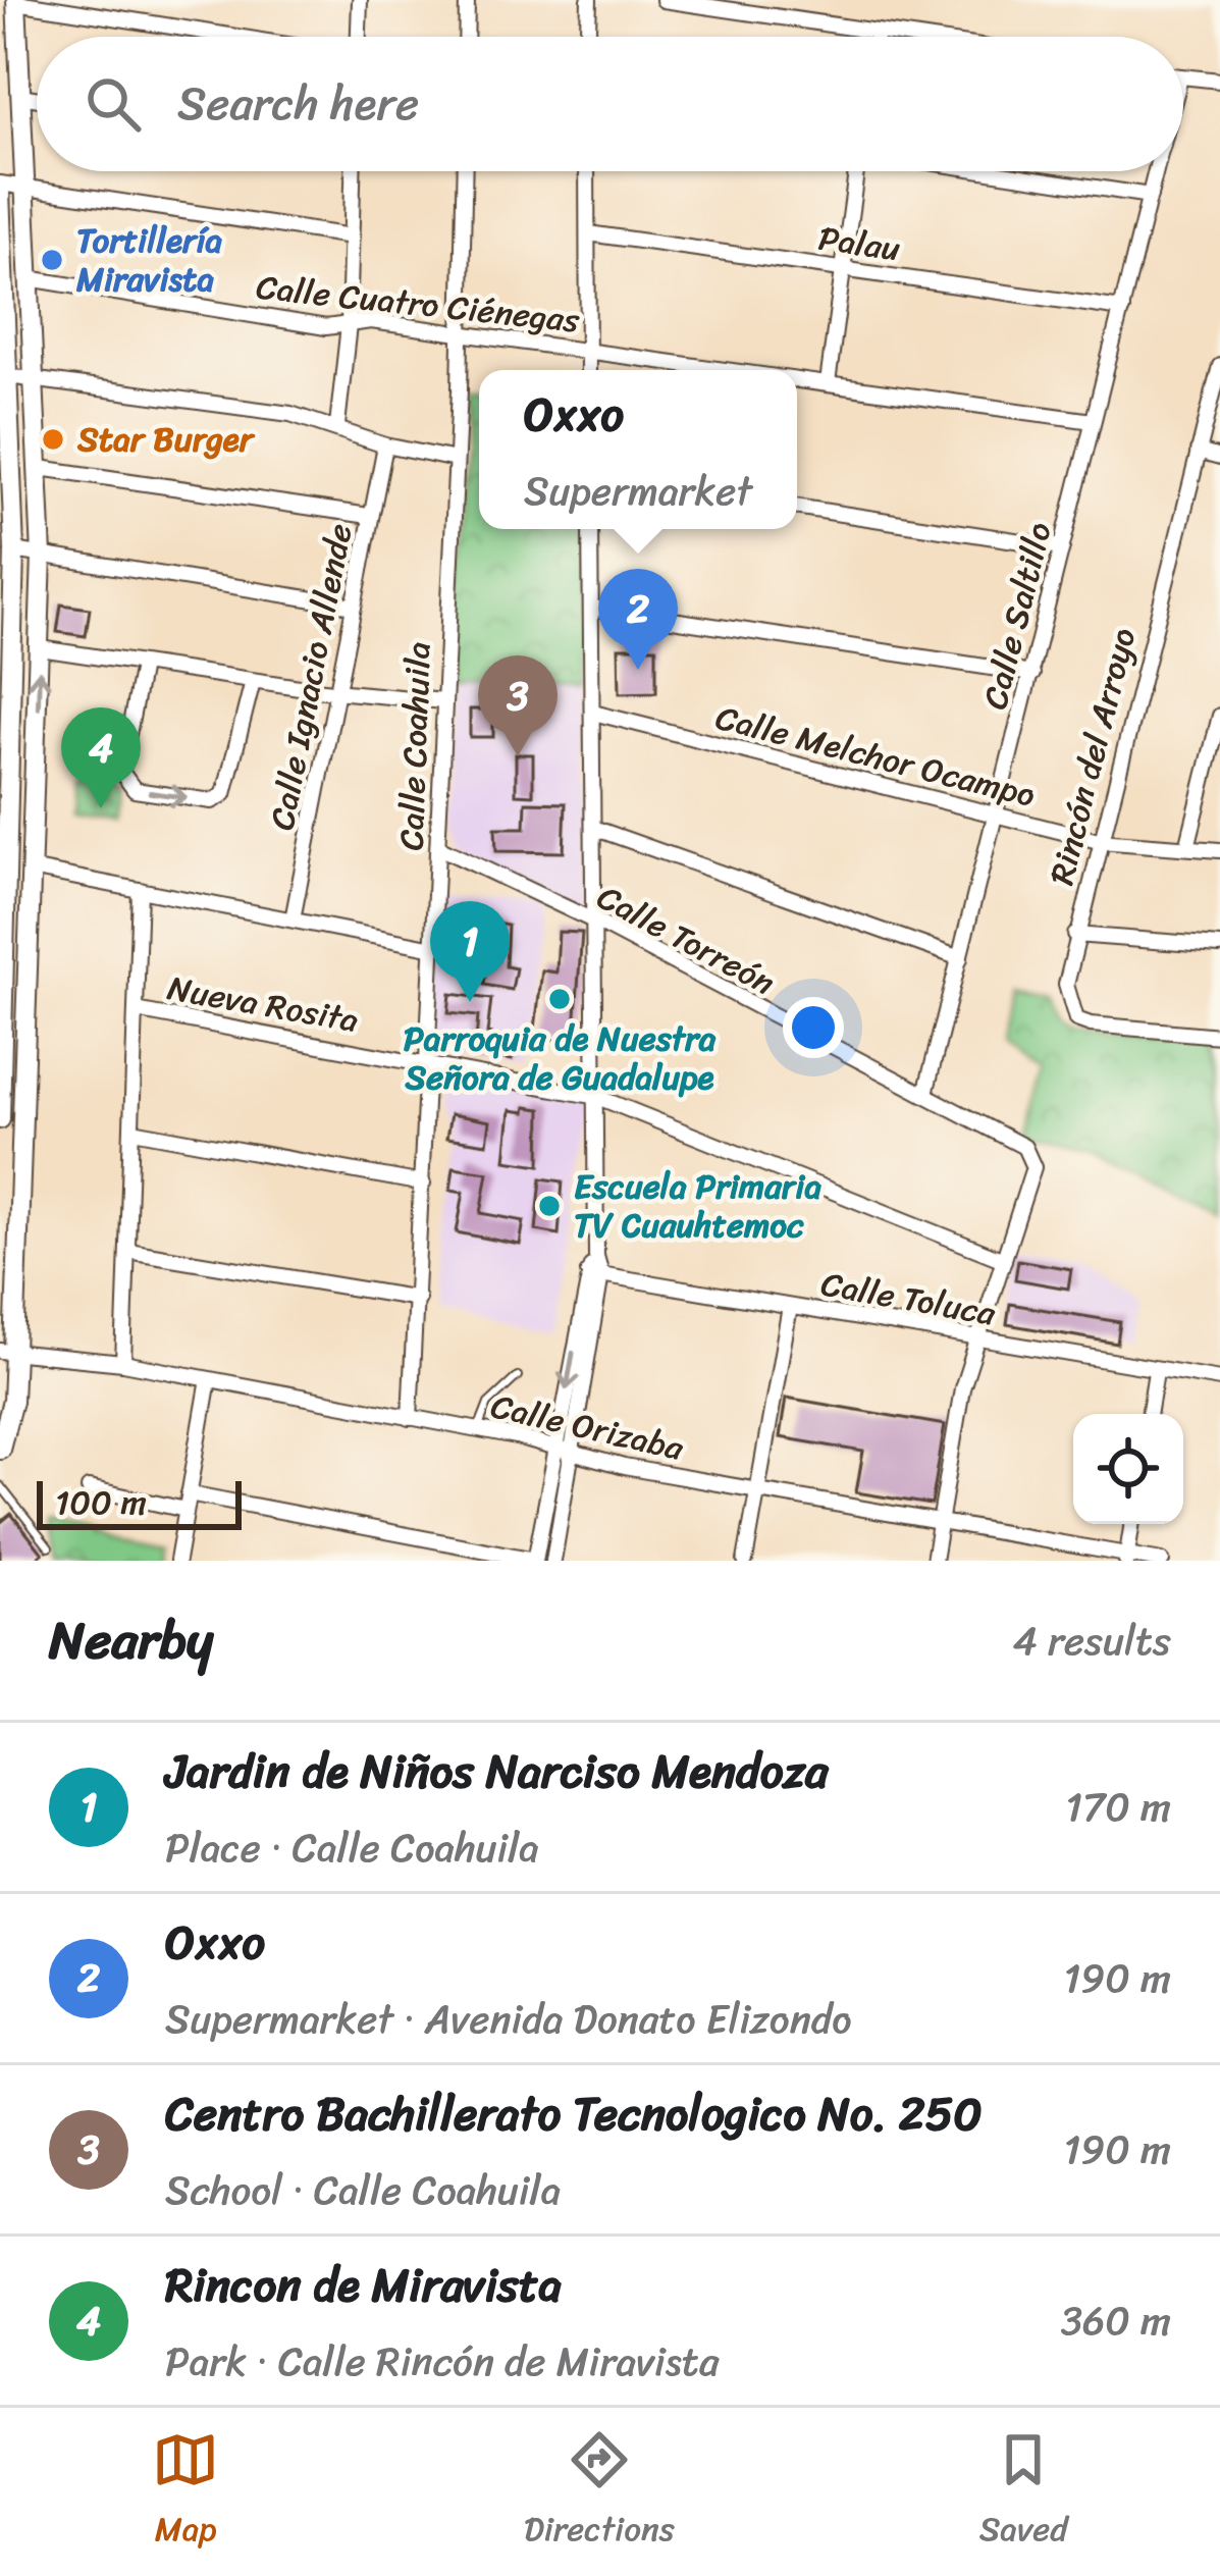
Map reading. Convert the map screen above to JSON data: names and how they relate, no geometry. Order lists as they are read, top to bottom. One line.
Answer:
{"streets":{"street":["Palau","Calle Cuatro Ciénegas","Calle Saltillo","Calle Ignacio Allende","Calle Coahuila","Calle Melchor Ocampo","Rincón del Arroyo","Calle Torreón","Nueva Rosita","Calle Toluca","Calle Orizaba"]},"crossings":[["Palau","Calle Saltillo"],["Calle Cuatro Ciénegas","Calle Saltillo"],["Calle Cuatro Ciénegas","Calle Coahuila"],["Calle Saltillo","Calle Melchor Ocampo"],["Calle Saltillo","Calle Torreón"],["Calle Coahuila","Calle Torreón"],["Calle Coahuila","Nueva Rosita"],["Calle Coahuila","Calle Orizaba"],["Calle Melchor Ocampo","Rincón del Arroyo"],["Calle Torreón","Nueva Rosita"]],"places":["Tortillería Miravista","Star Burger","Parroquia de Nuestra Señora de Guadalupe","Escuela Primaria TV Cuauhtemoc"],"scale_bar":"100 m","page":{"search":"Search here","popup":["Oxxo","Supermarket"],"pins":["2","3","4","1"],"scale":"100 m","heading":["Nearby","4 results"],"list":[{"mark":"1","name":"Jardin de Niños Narciso Mendoza","note":"Place · Calle Coahuila","value":"170 m"},{"mark":"2","name":"Oxxo","note":"Supermarket · Avenida Donato Elizondo","value":"190 m"},{"mark":"3","name":"Centro Bachillerato Tecnologico No. 250","note":"School · Calle Coahuila","value":"190 m"},{"mark":"4","name":"Rincon de Miravista","note":"Park · Calle Rincón de Miravista","value":"360 m"}],"nav":["Map","Directions","Saved"]}}
